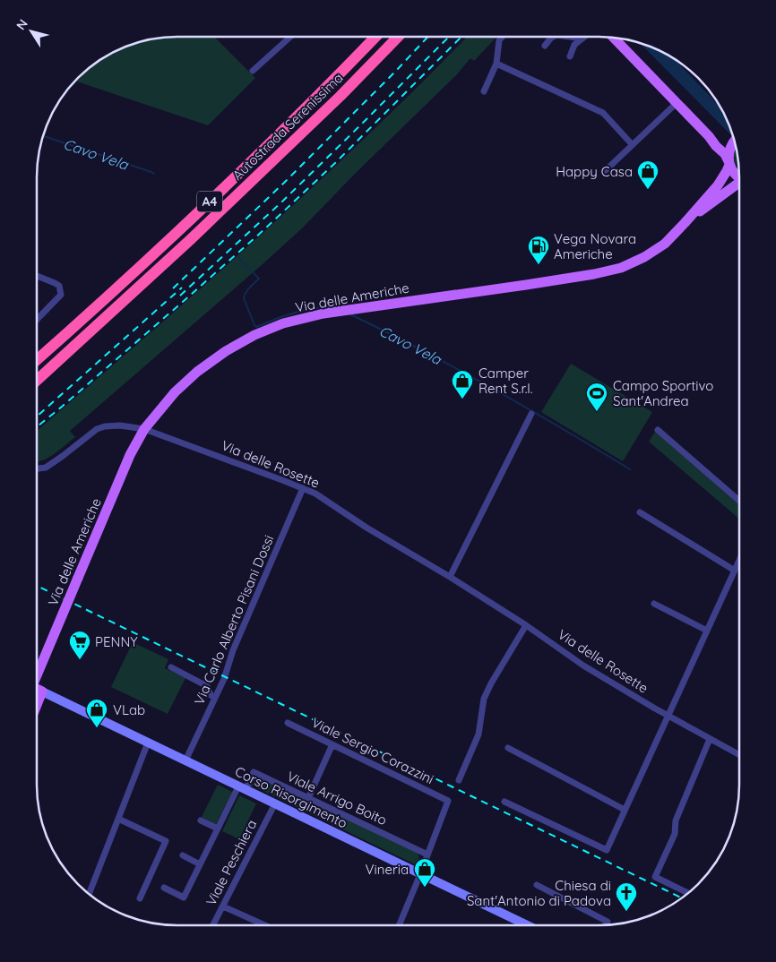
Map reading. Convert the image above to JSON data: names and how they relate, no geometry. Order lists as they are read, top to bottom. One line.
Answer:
{"streets":{"highway":["Autostrada Serenissima","A4"],"main road":["Via delle Americhe","Corso Risorgimento"],"street":["Via delle Rosette","Via Carlo Alberto Pisani Dossi","Viale Sergio Corazzini","Viale Arrigo Boito","Viale Peschiera"]},"crossings":[["Via delle Americhe","Via delle Rosette"],["Via delle Rosette","Via Carlo Alberto Pisani Dossi"],["Via Carlo Alberto Pisani Dossi","Corso Risorgimento"],["Viale Sergio Corazzini","Viale Arrigo Boito"],["Corso Risorgimento","Viale Arrigo Boito"],["Corso Risorgimento","Viale Peschiera"]],"water":["Cavo Vela"],"places":{"shop":["Happy Casa","Camper Rent S.r.l.","VLab","Vineria"],"fuel station":["Vega Novara Americhe"],"sports":["Campo Sportivo Sant'Andrea"],"supermarket":["PENNY"],"church":["Chiesa di Sant'Antonio di Padova"]},"north":"top left"}
